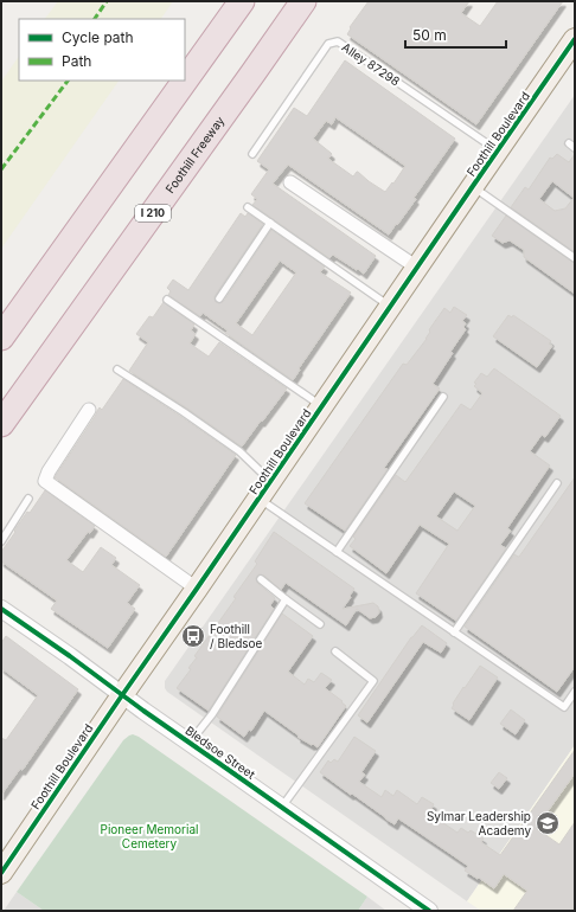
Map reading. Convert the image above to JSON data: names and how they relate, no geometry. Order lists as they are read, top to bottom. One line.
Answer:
{"streets":{"highway":["Foothill Freeway","I 210"],"main road":["Foothill Boulevard"],"street":["Bledsoe Street"],"lane":["Alley 87298"]},"crossings":[["Alley 87298","Foothill Boulevard"],["Foothill Boulevard","Bledsoe Street"]],"parks":["Pioneer Memorial Cemetery"],"places":{"bus stop":["Foothill / Bledsoe"],"school or university":["Sylmar Leadership Academy"]},"legend":["Cycle path","Path"],"scale_bar":"50 m"}
